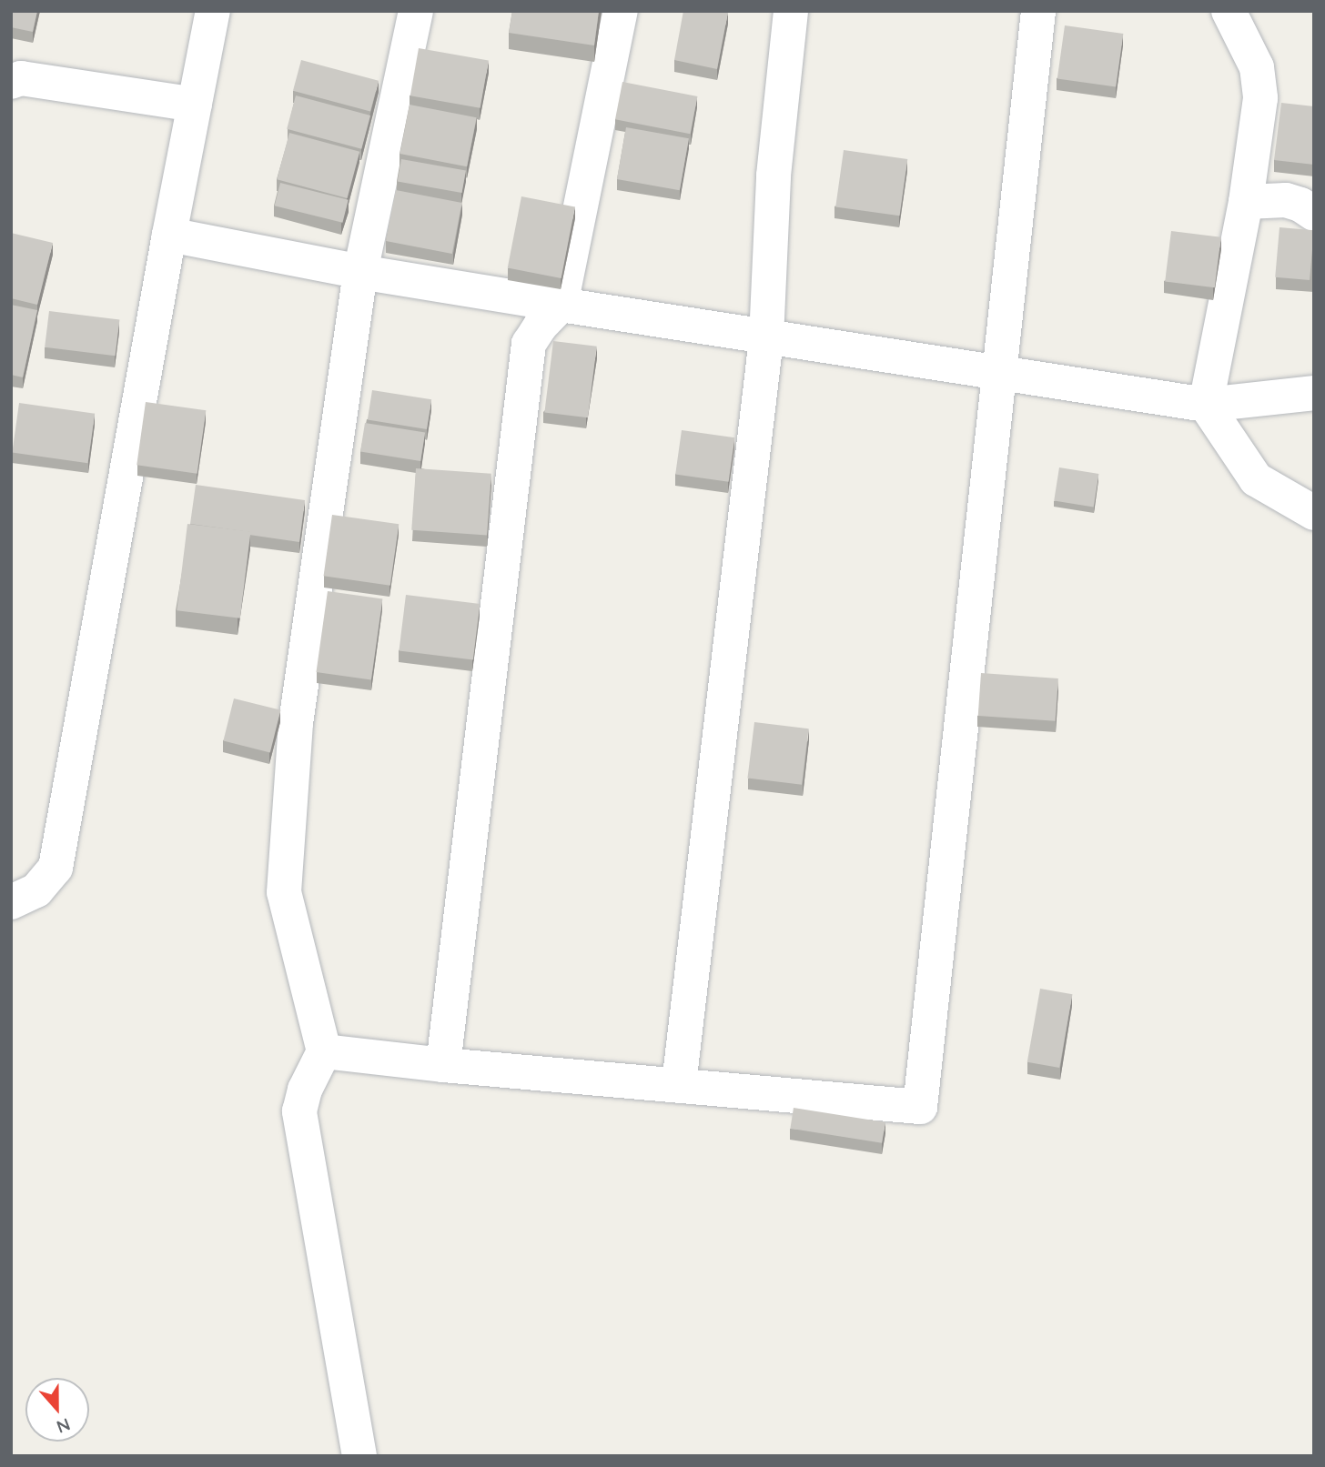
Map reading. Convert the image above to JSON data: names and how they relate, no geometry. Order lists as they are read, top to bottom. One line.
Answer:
{"north":"bottom"}
